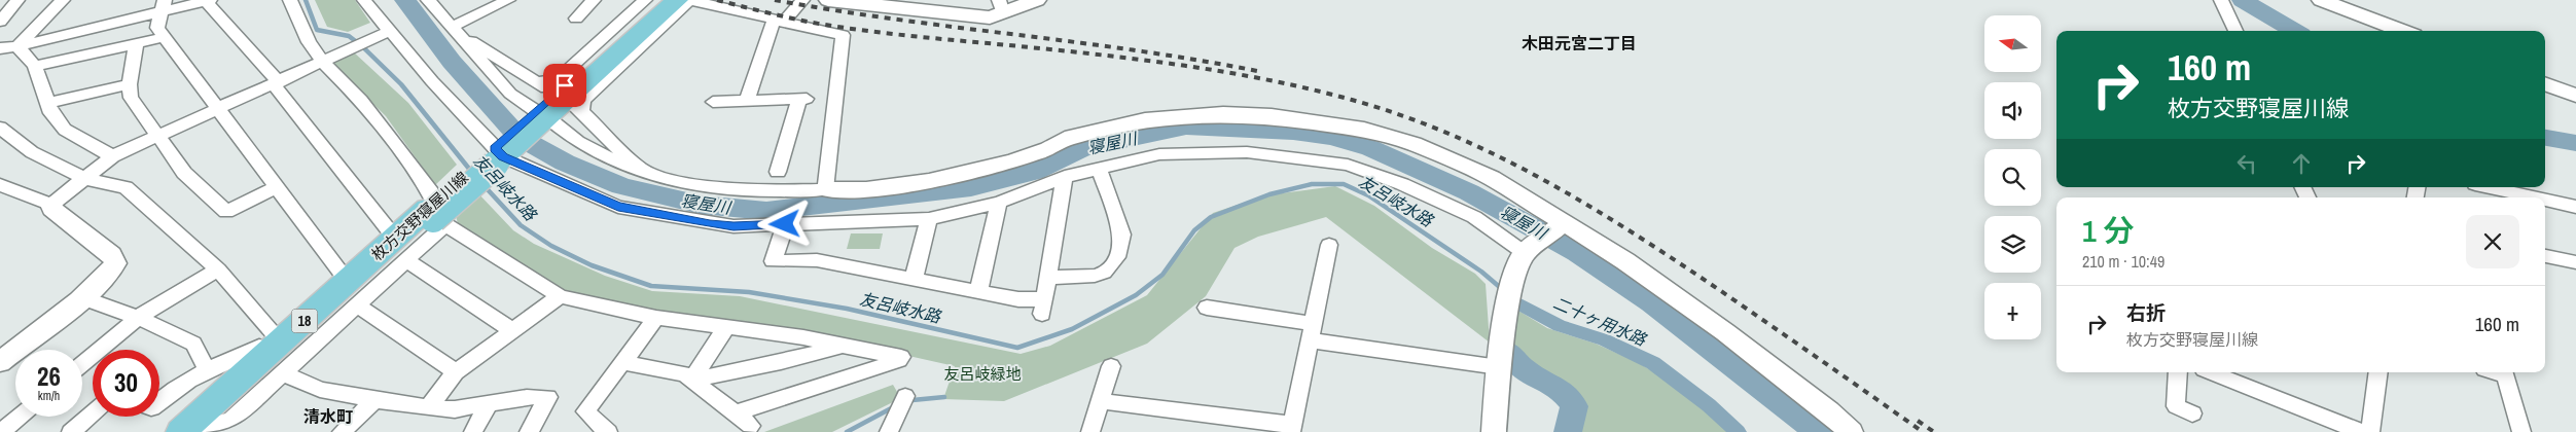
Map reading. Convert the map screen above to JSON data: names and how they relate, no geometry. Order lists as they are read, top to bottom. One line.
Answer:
{"streets":{"main road":["枚方交野寝屋川線","18"]},"districts":["木田元宮二丁目","清水町"],"water":["寝屋川","友呂岐水路","二十ヶ用水路"],"parks":["友呂岐緑地"],"north":"left","page":{"map_buttons":"+","turn":["160 m","枚方交野寝屋川線"],"heading":["1 分","210 m · 10:49"],"list":[{"name":"右折","note":"枚方交野寝屋川線","value":"160 m"}],"speed":"26 km/h","limit":"30"}}
